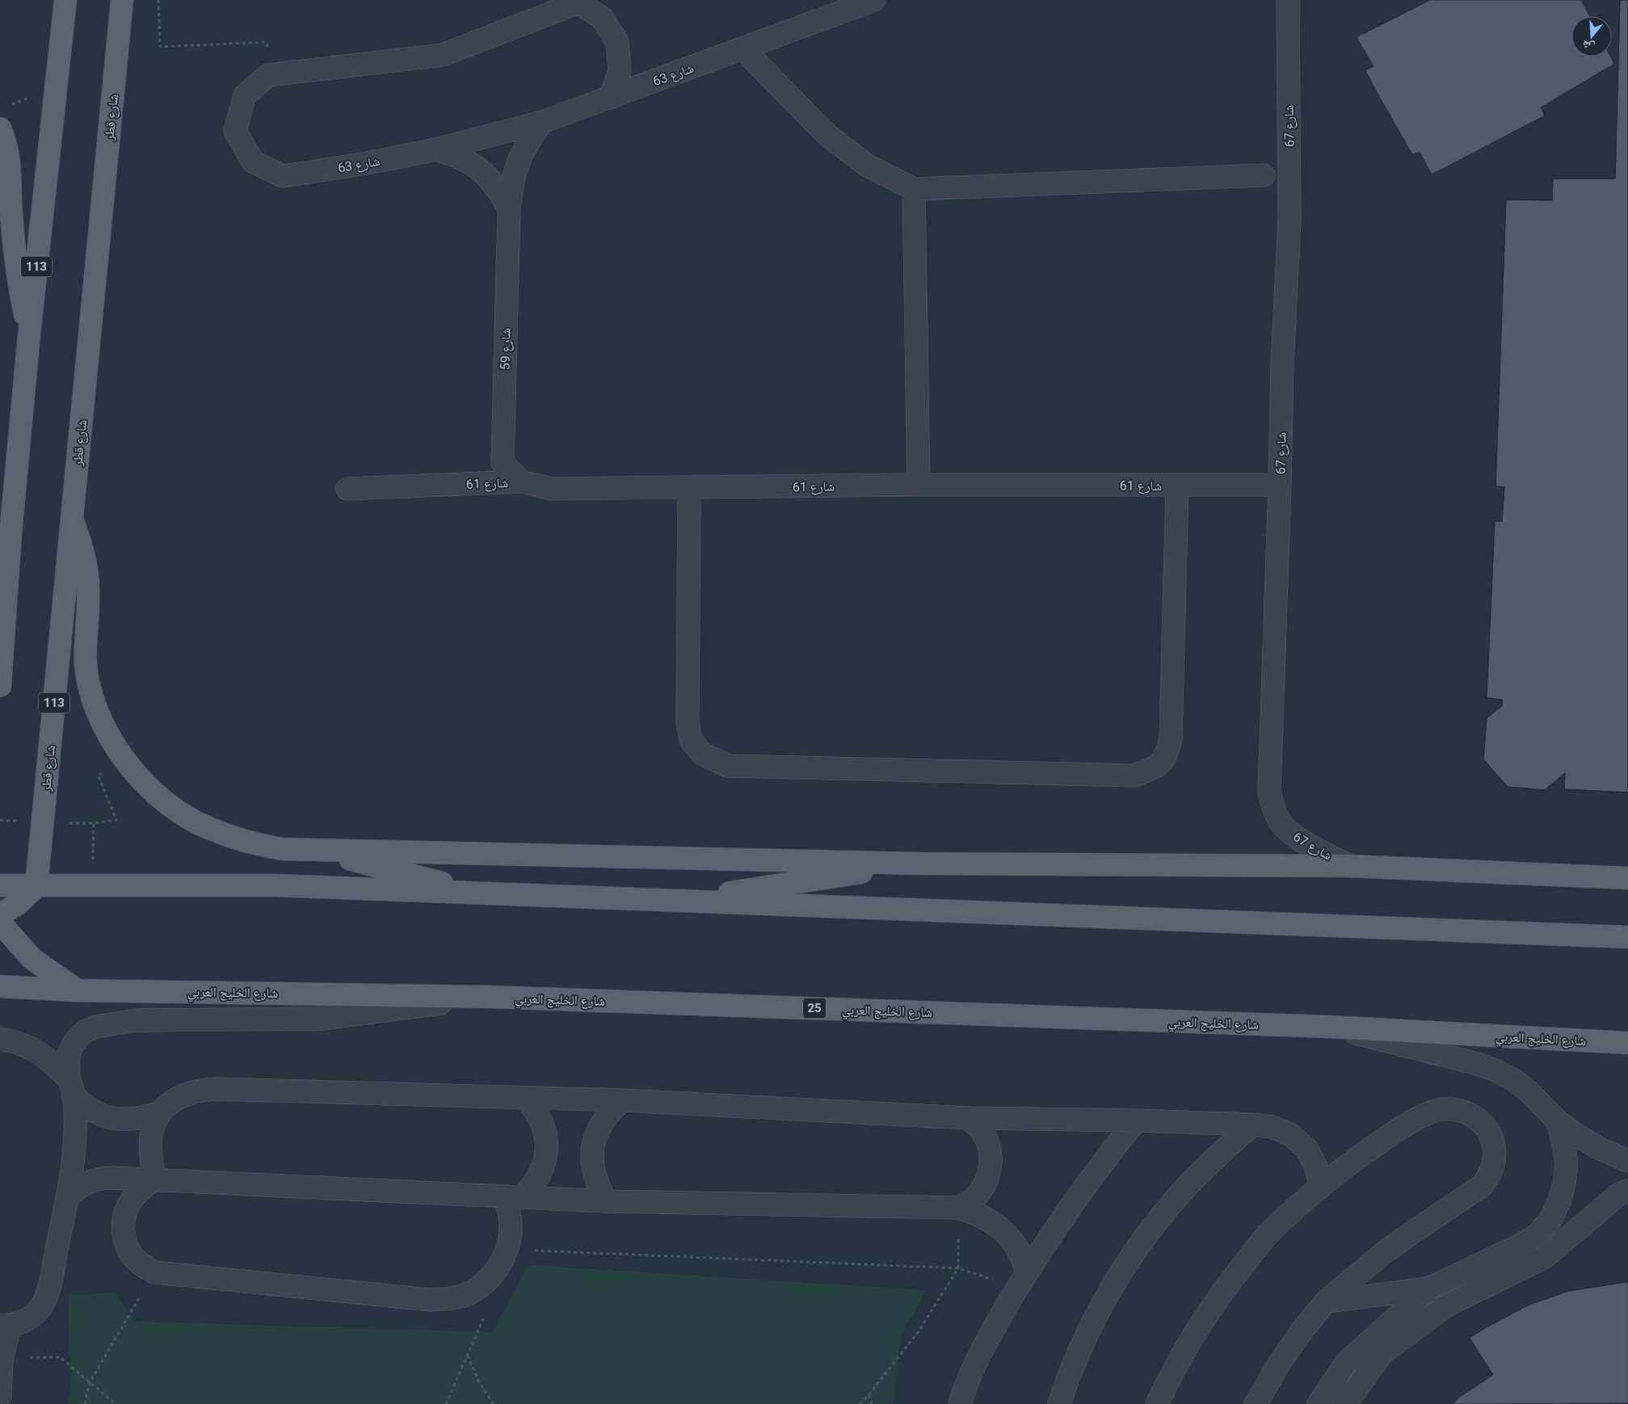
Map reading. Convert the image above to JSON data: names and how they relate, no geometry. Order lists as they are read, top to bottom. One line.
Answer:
{"streets":{"main road":["شارع قطر","113","شارع الخليج العربي","25"],"street":["شارع 63","شارع 67","شارع 59","شارع 61"]},"crossings":[["شارع 63","شارع 59"],["شارع 67","شارع 61"],["شارع 59","شارع 61"]],"north":"bottom"}
